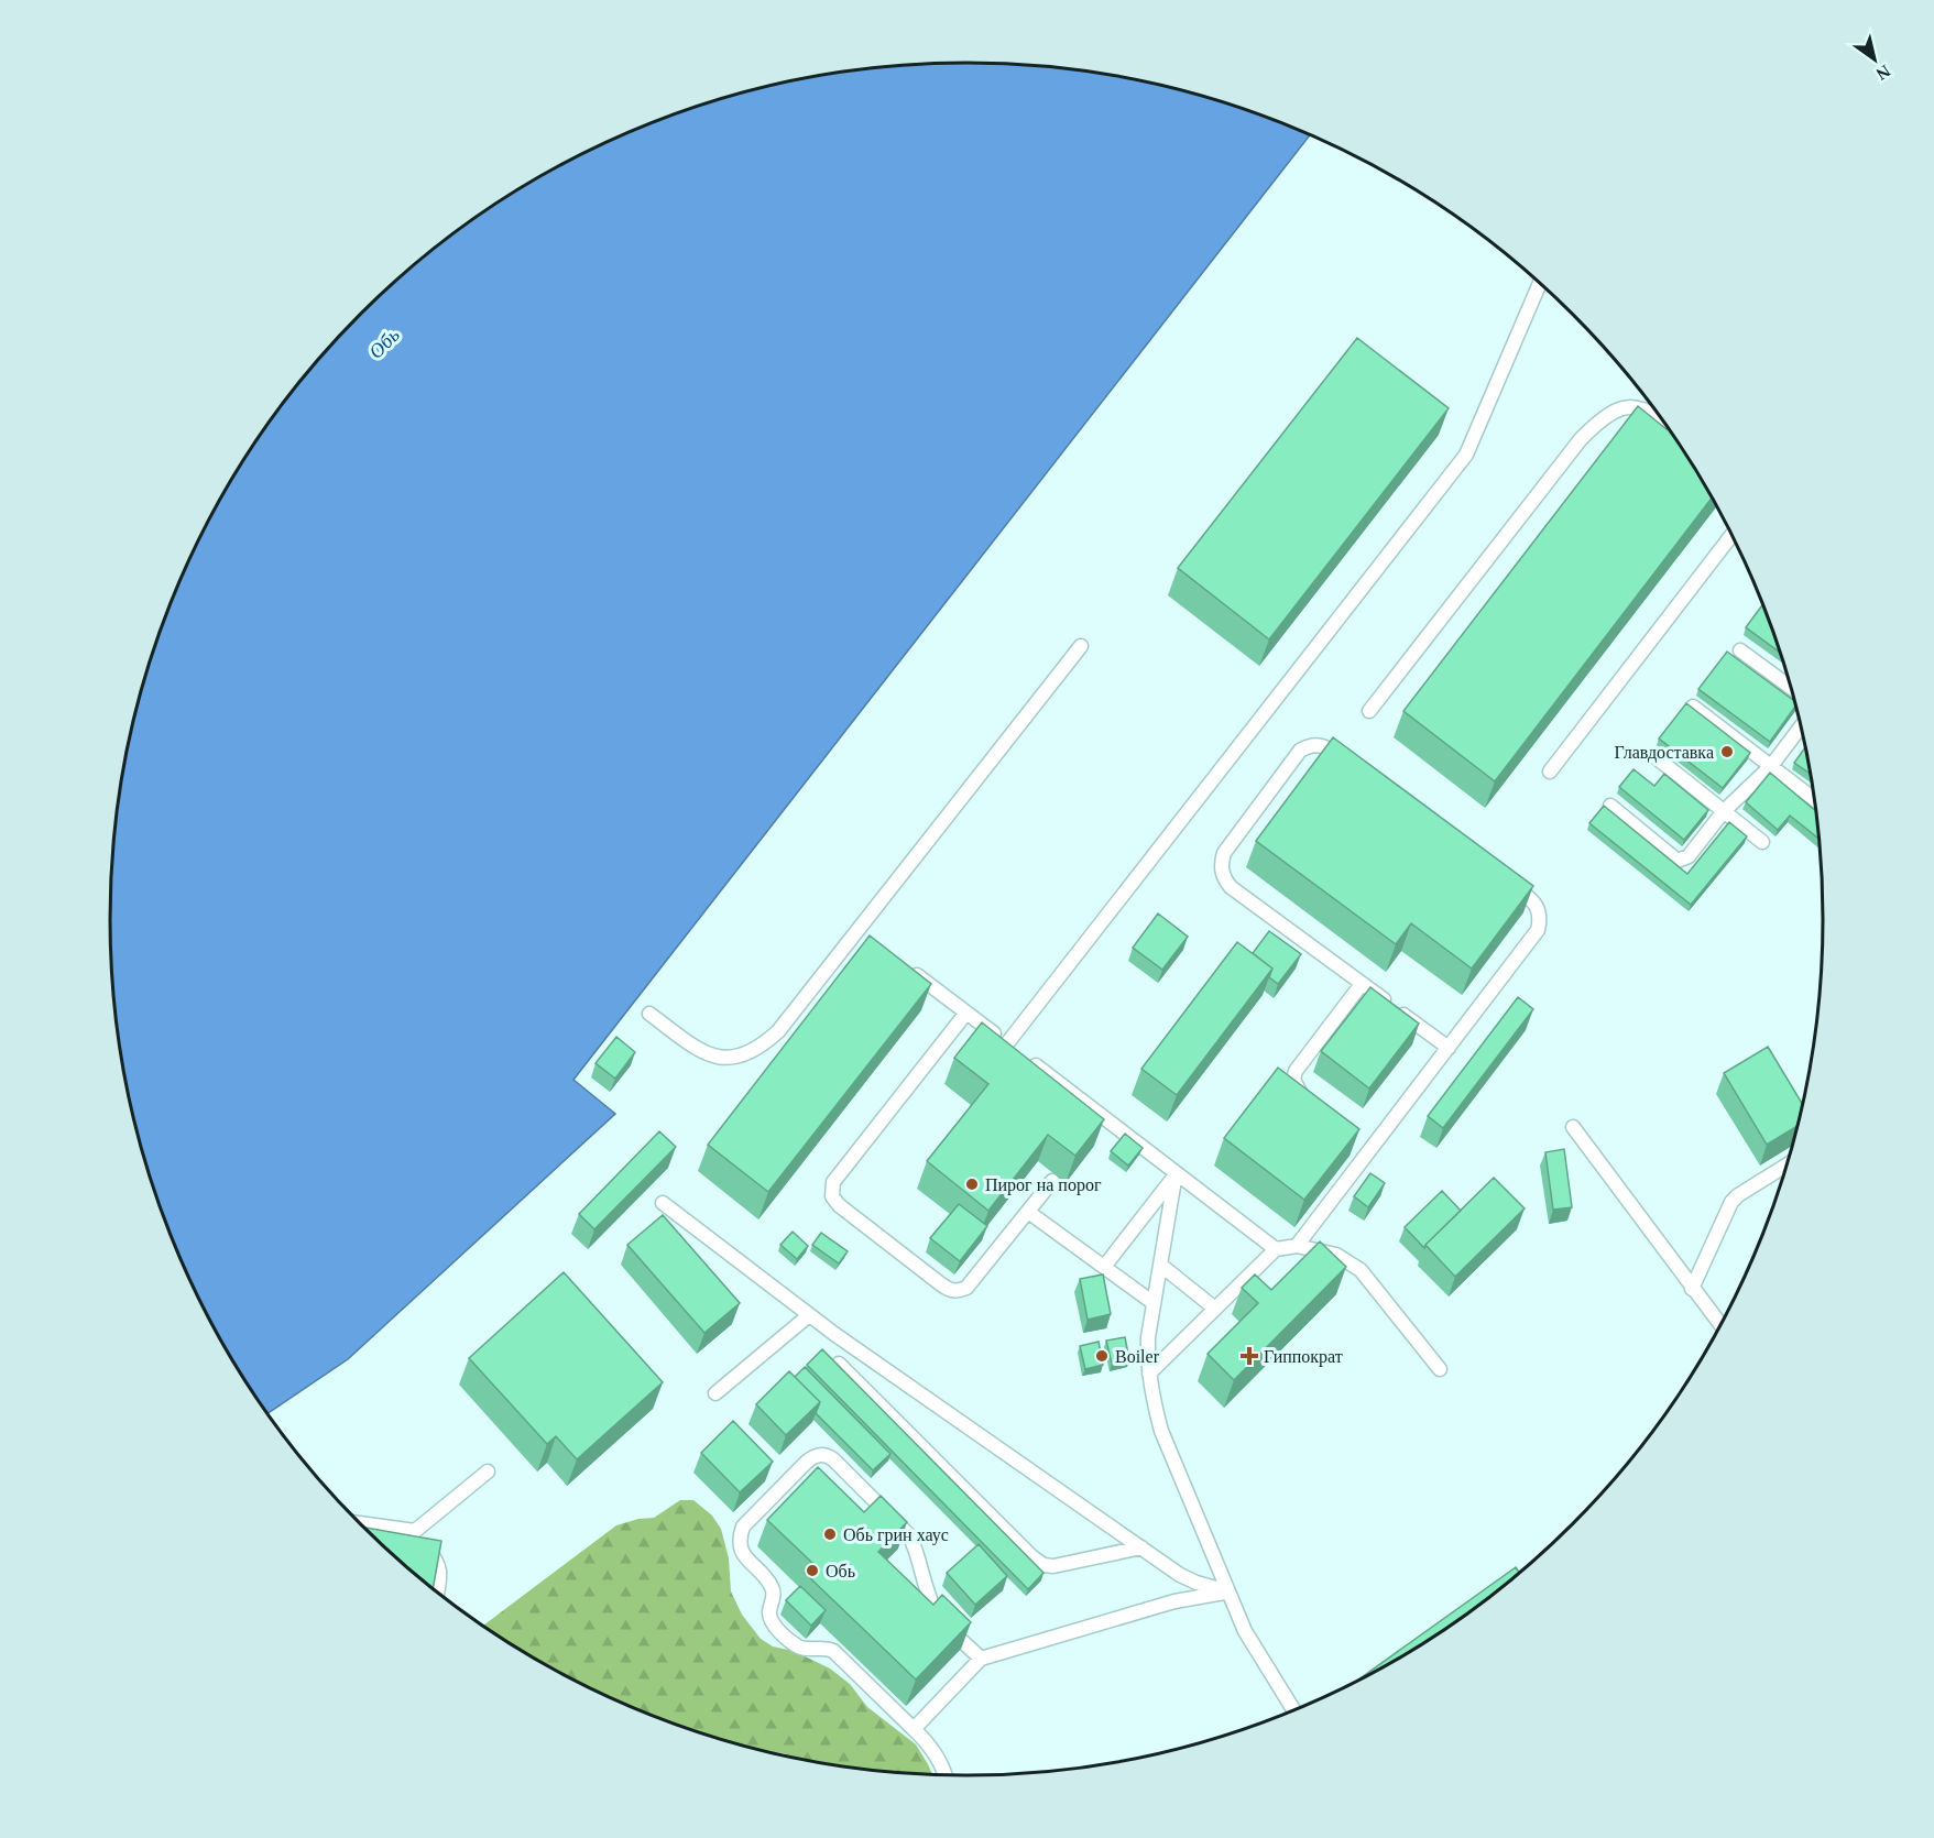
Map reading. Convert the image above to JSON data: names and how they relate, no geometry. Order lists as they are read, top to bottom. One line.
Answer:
{"water":["Обь"],"places":{"other":["Главдоставка","Пирог на порог","Boiler","Обь грин хаус","Обь"],"health":["Гиппократ"]},"north":"bottom right"}
